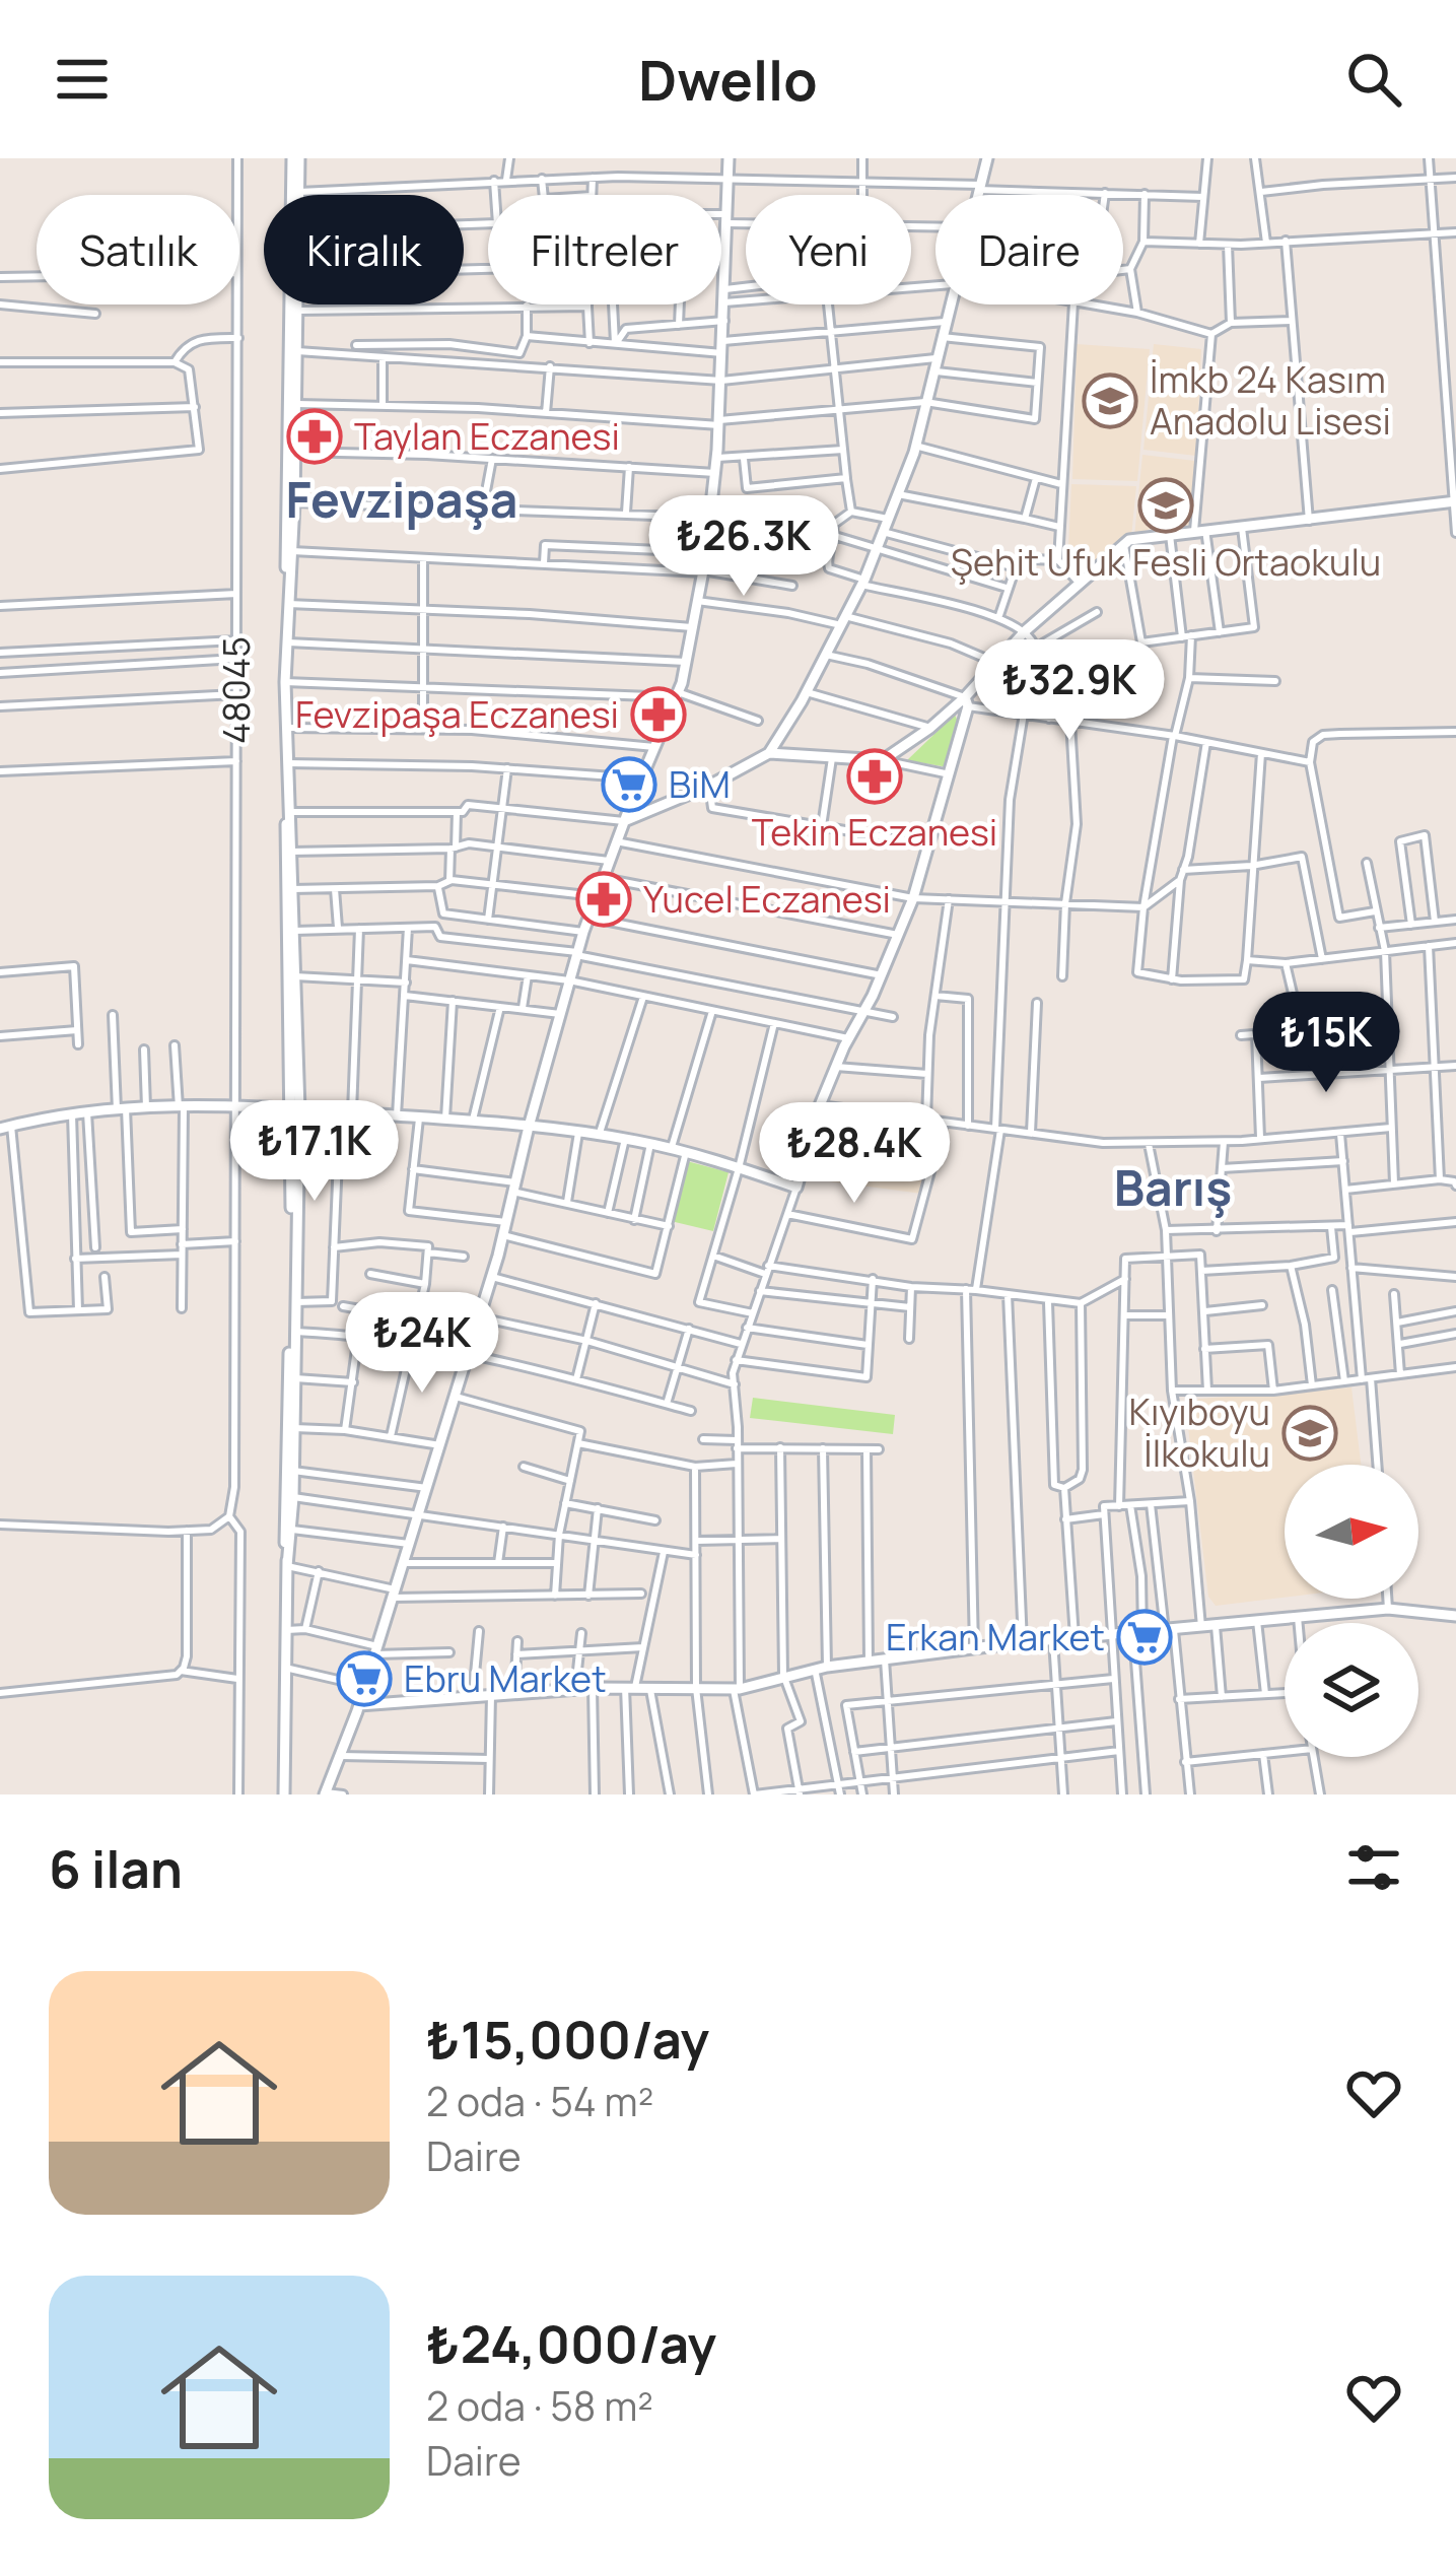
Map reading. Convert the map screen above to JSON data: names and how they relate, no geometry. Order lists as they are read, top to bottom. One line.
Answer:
{"streets":{"street":["48045"]},"districts":["Fevzipaşa","Barış"],"places":{"school or university":["İmkb 24 Kasım Anadolu Lisesi","Şehit Ufuk Fesli Ortaokulu","Kıyıboyu İlkokulu"],"pharmacy":["Taylan Eczanesi","Fevzipaşa Eczanesi","Tekin Eczanesi","Yucel Eczanesi"],"supermarket":["BiM","Erkan Market","Ebru Market"]},"north":"right","page":{"header":"Dwello","chip":["Satılık","Kiralık","Filtreler","Yeni","Daire"],"price":["₺26.3K","₺32.9K","₺15K","₺17.1K","₺28.4K","₺24K"],"heading":"6 ilan","list":[{"name":"₺15,000/ay","note":"2 oda · 54 m² · Daire"},{"name":"₺24,000/ay","note":"2 oda · 58 m² · Daire"}]}}
